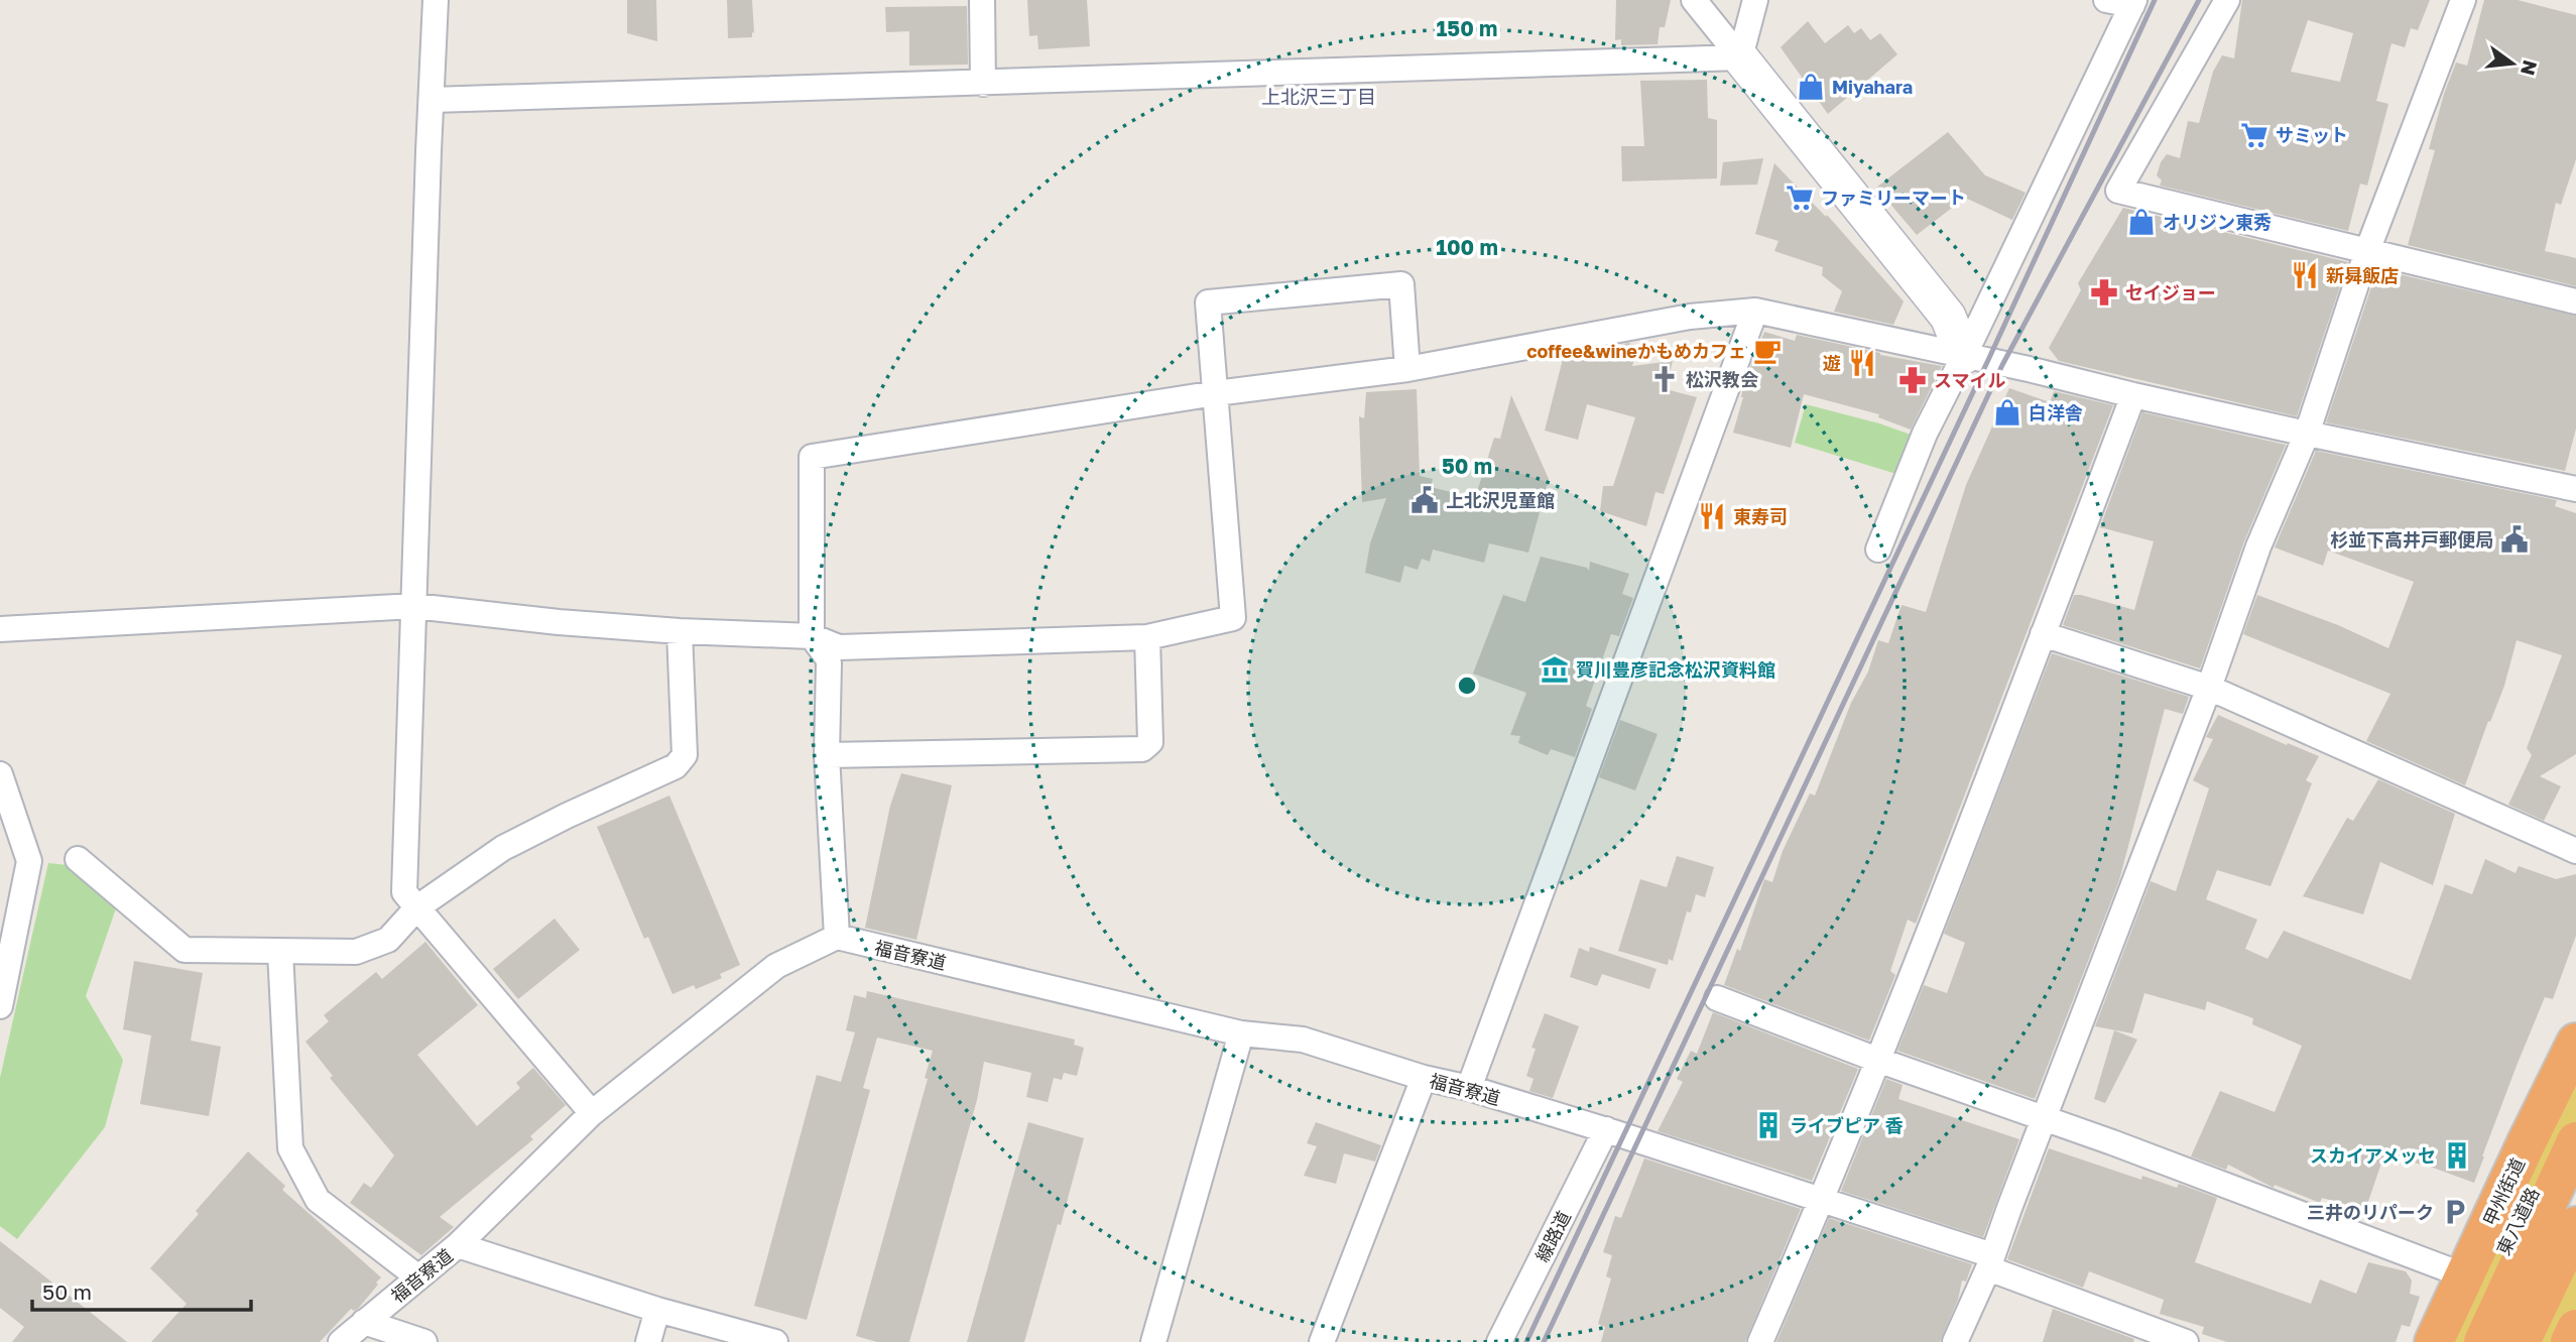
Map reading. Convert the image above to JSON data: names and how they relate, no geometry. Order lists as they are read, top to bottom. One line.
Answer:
{"streets":{"highway":["甲州街道"],"main road":["東八道路"],"street":["福音寮道","線路道"]},"crossings":[["福音寮道","線路道"]],"districts":["上北沢三丁目"],"places":{"shop":["Miyahara","オリジン東秀","白洋舎"],"supermarket":["サミット","ファミリーマート"],"restaurant":["新曻飯店","遊","東寿司"],"pharmacy":["セイジョー","スマイル"],"cafe":["coffee&wineかもめカフェ"],"church":["松沢教会"],"public building":["上北沢児童館","杉並下高井戸郵便局"],"museum":["賀川豊彦記念松沢資料館"],"building":["ライブピア 香","スカイアメッセ"],"parking":["三井のリパーク"]},"scale_bar":"50 m","north":"right","rings":["150 m","100 m","50 m"]}
